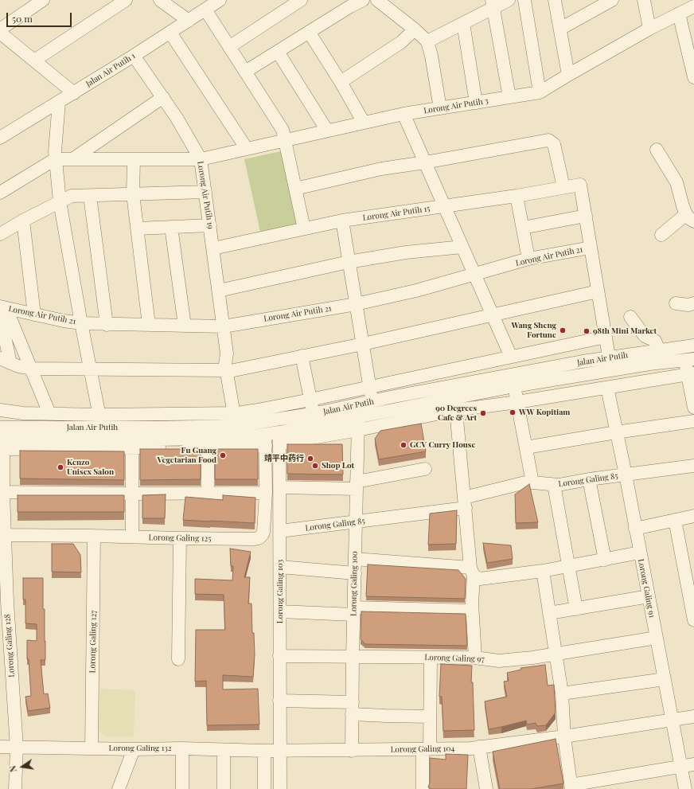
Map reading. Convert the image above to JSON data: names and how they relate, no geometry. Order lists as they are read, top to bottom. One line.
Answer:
{"streets":{"street":["Jalan Air Putih 1","Lorong Air Putih 3","Lorong Air Putih 19","Lorong Air Putih 15","Lorong Air Putih 21","Jalan Air Putih","Lorong Galing 85","Lorong Galing 125","Lorong Galing 100","Lorong Galing 91","Lorong Galing 103","Lorong Galing 127","Lorong Galing 128","Lorong Galing 97","Lorong Galing 132","Lorong Galing 104"]},"crossings":[["Jalan Air Putih 1","Lorong Air Putih 19"],["Lorong Air Putih 3","Lorong Air Putih 19"],["Lorong Air Putih 19","Lorong Air Putih 15"],["Lorong Air Putih 19","Lorong Air Putih 21"],["Lorong Air Putih 19","Jalan Air Putih"],["Jalan Air Putih","Lorong Galing 125"],["Jalan Air Putih","Lorong Galing 100"],["Jalan Air Putih","Lorong Galing 103"],["Jalan Air Putih","Lorong Galing 128"],["Lorong Galing 85","Lorong Galing 100"],["Lorong Galing 85","Lorong Galing 91"],["Lorong Galing 85","Lorong Galing 103"],["Lorong Galing 125","Lorong Galing 127"],["Lorong Galing 125","Lorong Galing 128"],["Lorong Galing 100","Lorong Galing 97"],["Lorong Galing 100","Lorong Galing 104"],["Lorong Galing 91","Lorong Galing 97"],["Lorong Galing 91","Lorong Galing 104"],["Lorong Galing 103","Lorong Galing 97"],["Lorong Galing 103","Lorong Galing 132"],["Lorong Galing 103","Lorong Galing 104"],["Lorong Galing 127","Lorong Galing 132"],["Lorong Galing 128","Lorong Galing 132"],["Lorong Galing 132","Lorong Galing 104"]],"places":["Wang Sheng Fortune","98th Mini Market","WW Kopitiam","90 Degrees Cafe & Art","GCV Curry House","Fu Guang Vegetarian Food","靖平中药行","Shop Lot","Kenzo Unisex Salon"],"scale_bar":"50 m","north":"left"}
